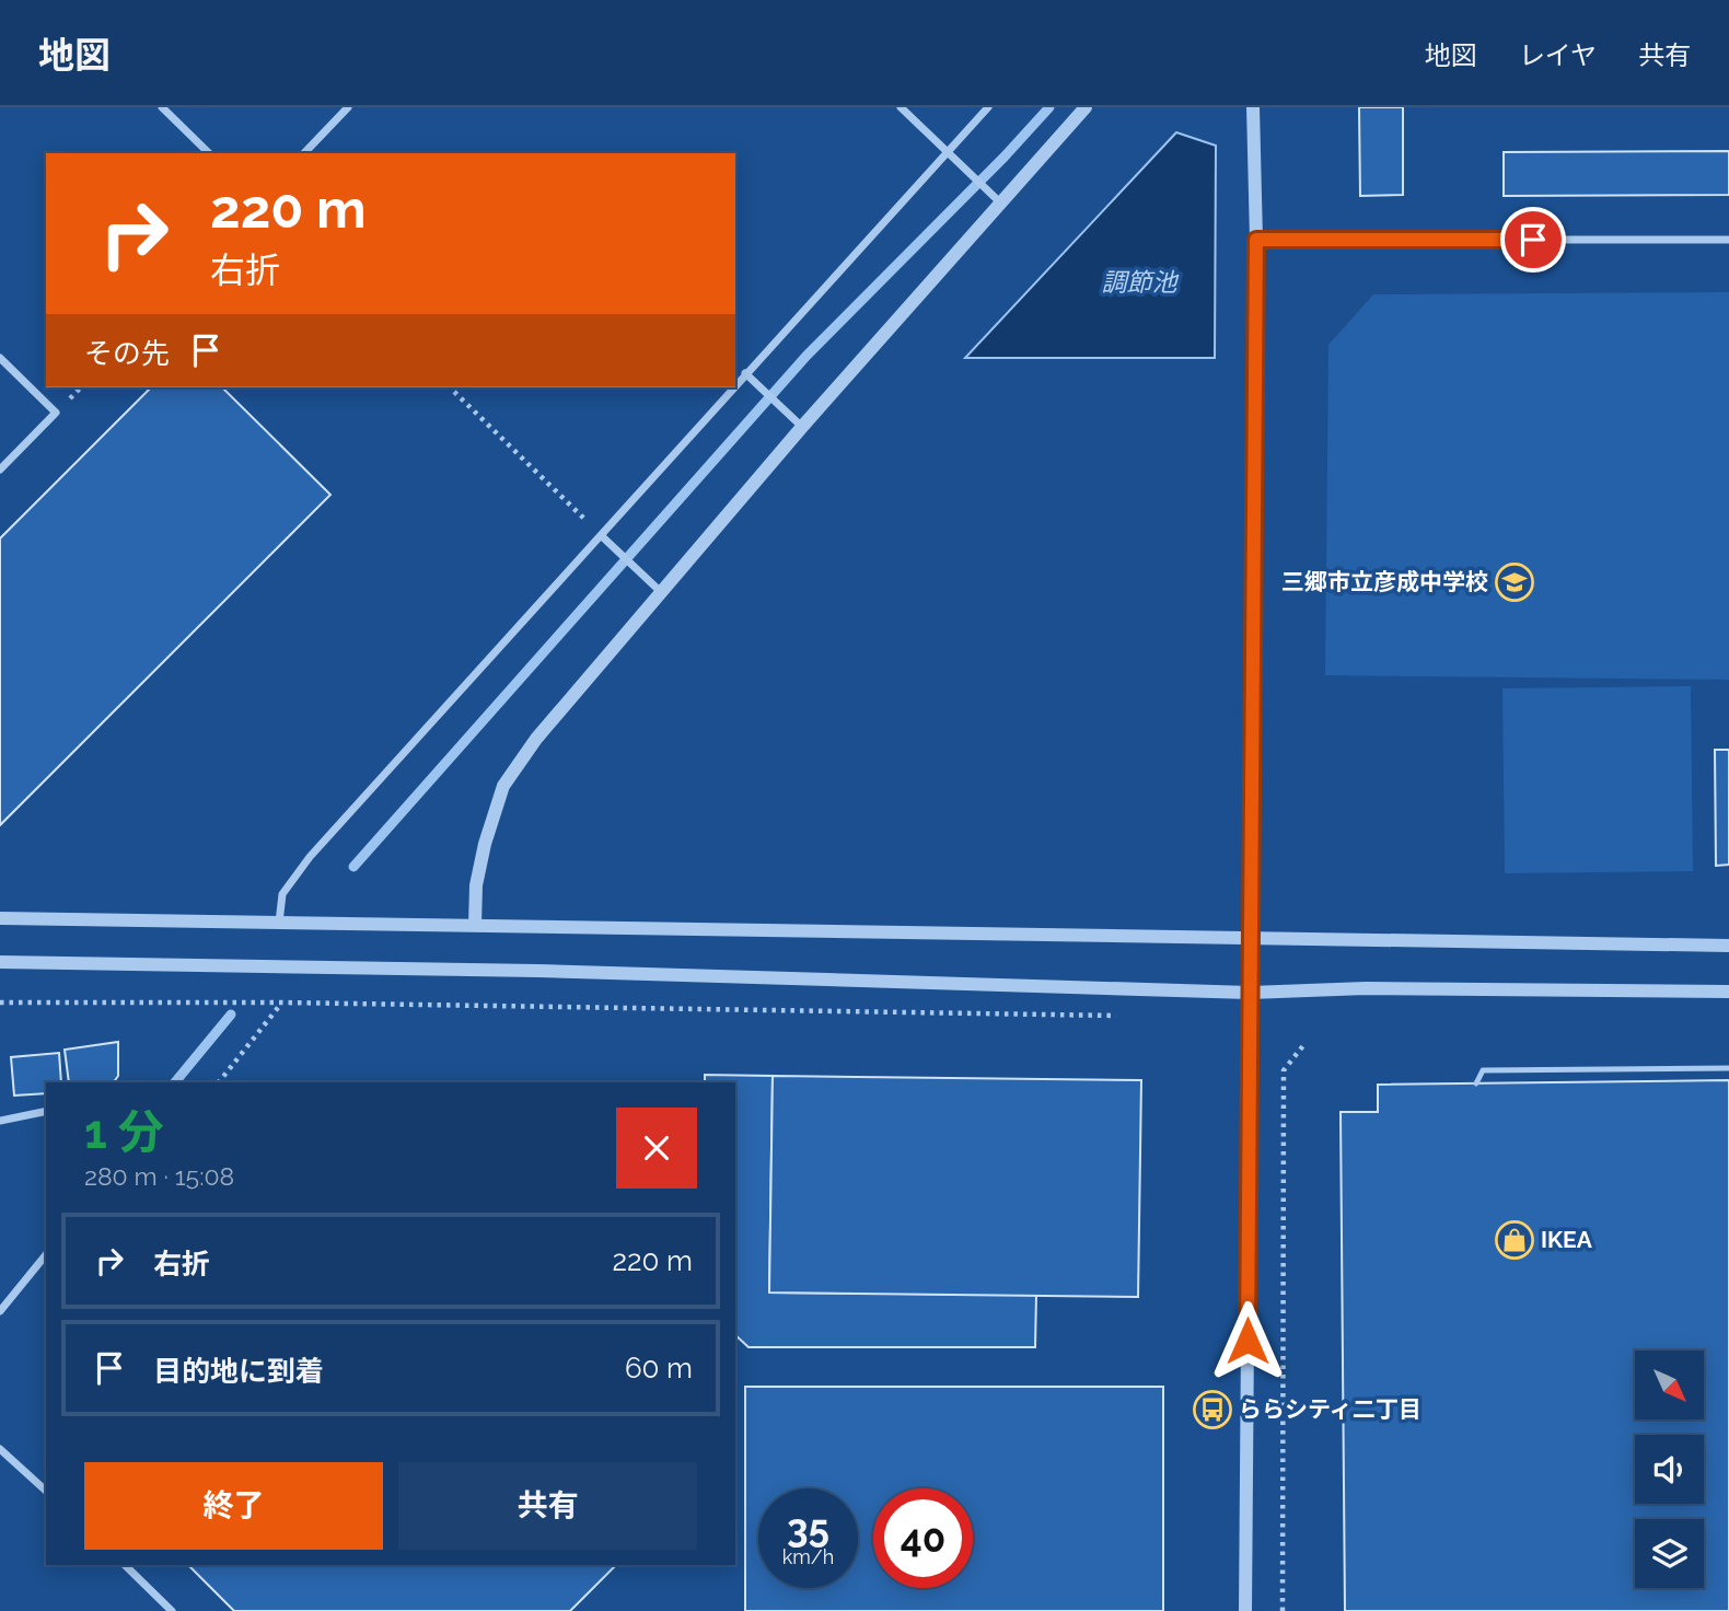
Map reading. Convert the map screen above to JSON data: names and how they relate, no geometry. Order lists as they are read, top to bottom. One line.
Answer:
{"water":["調節池"],"places":{"school or university":["三郷市立彦成中学校"],"shop":["IKEA"],"bus stop":["ららシティ二丁目"]},"north":"bottom right","page":{"header":"地図","nav":["地図","レイヤ","共有"],"turn":["220 m","右折"],"then":"その先","heading":["1 分","280 m · 15:08"],"list":[{"name":"右折","value":"220 m"},{"name":"目的地に到着","value":"60 m"}],"buttons":["終了","共有"],"speed":"35 km/h","limit":"40"}}
